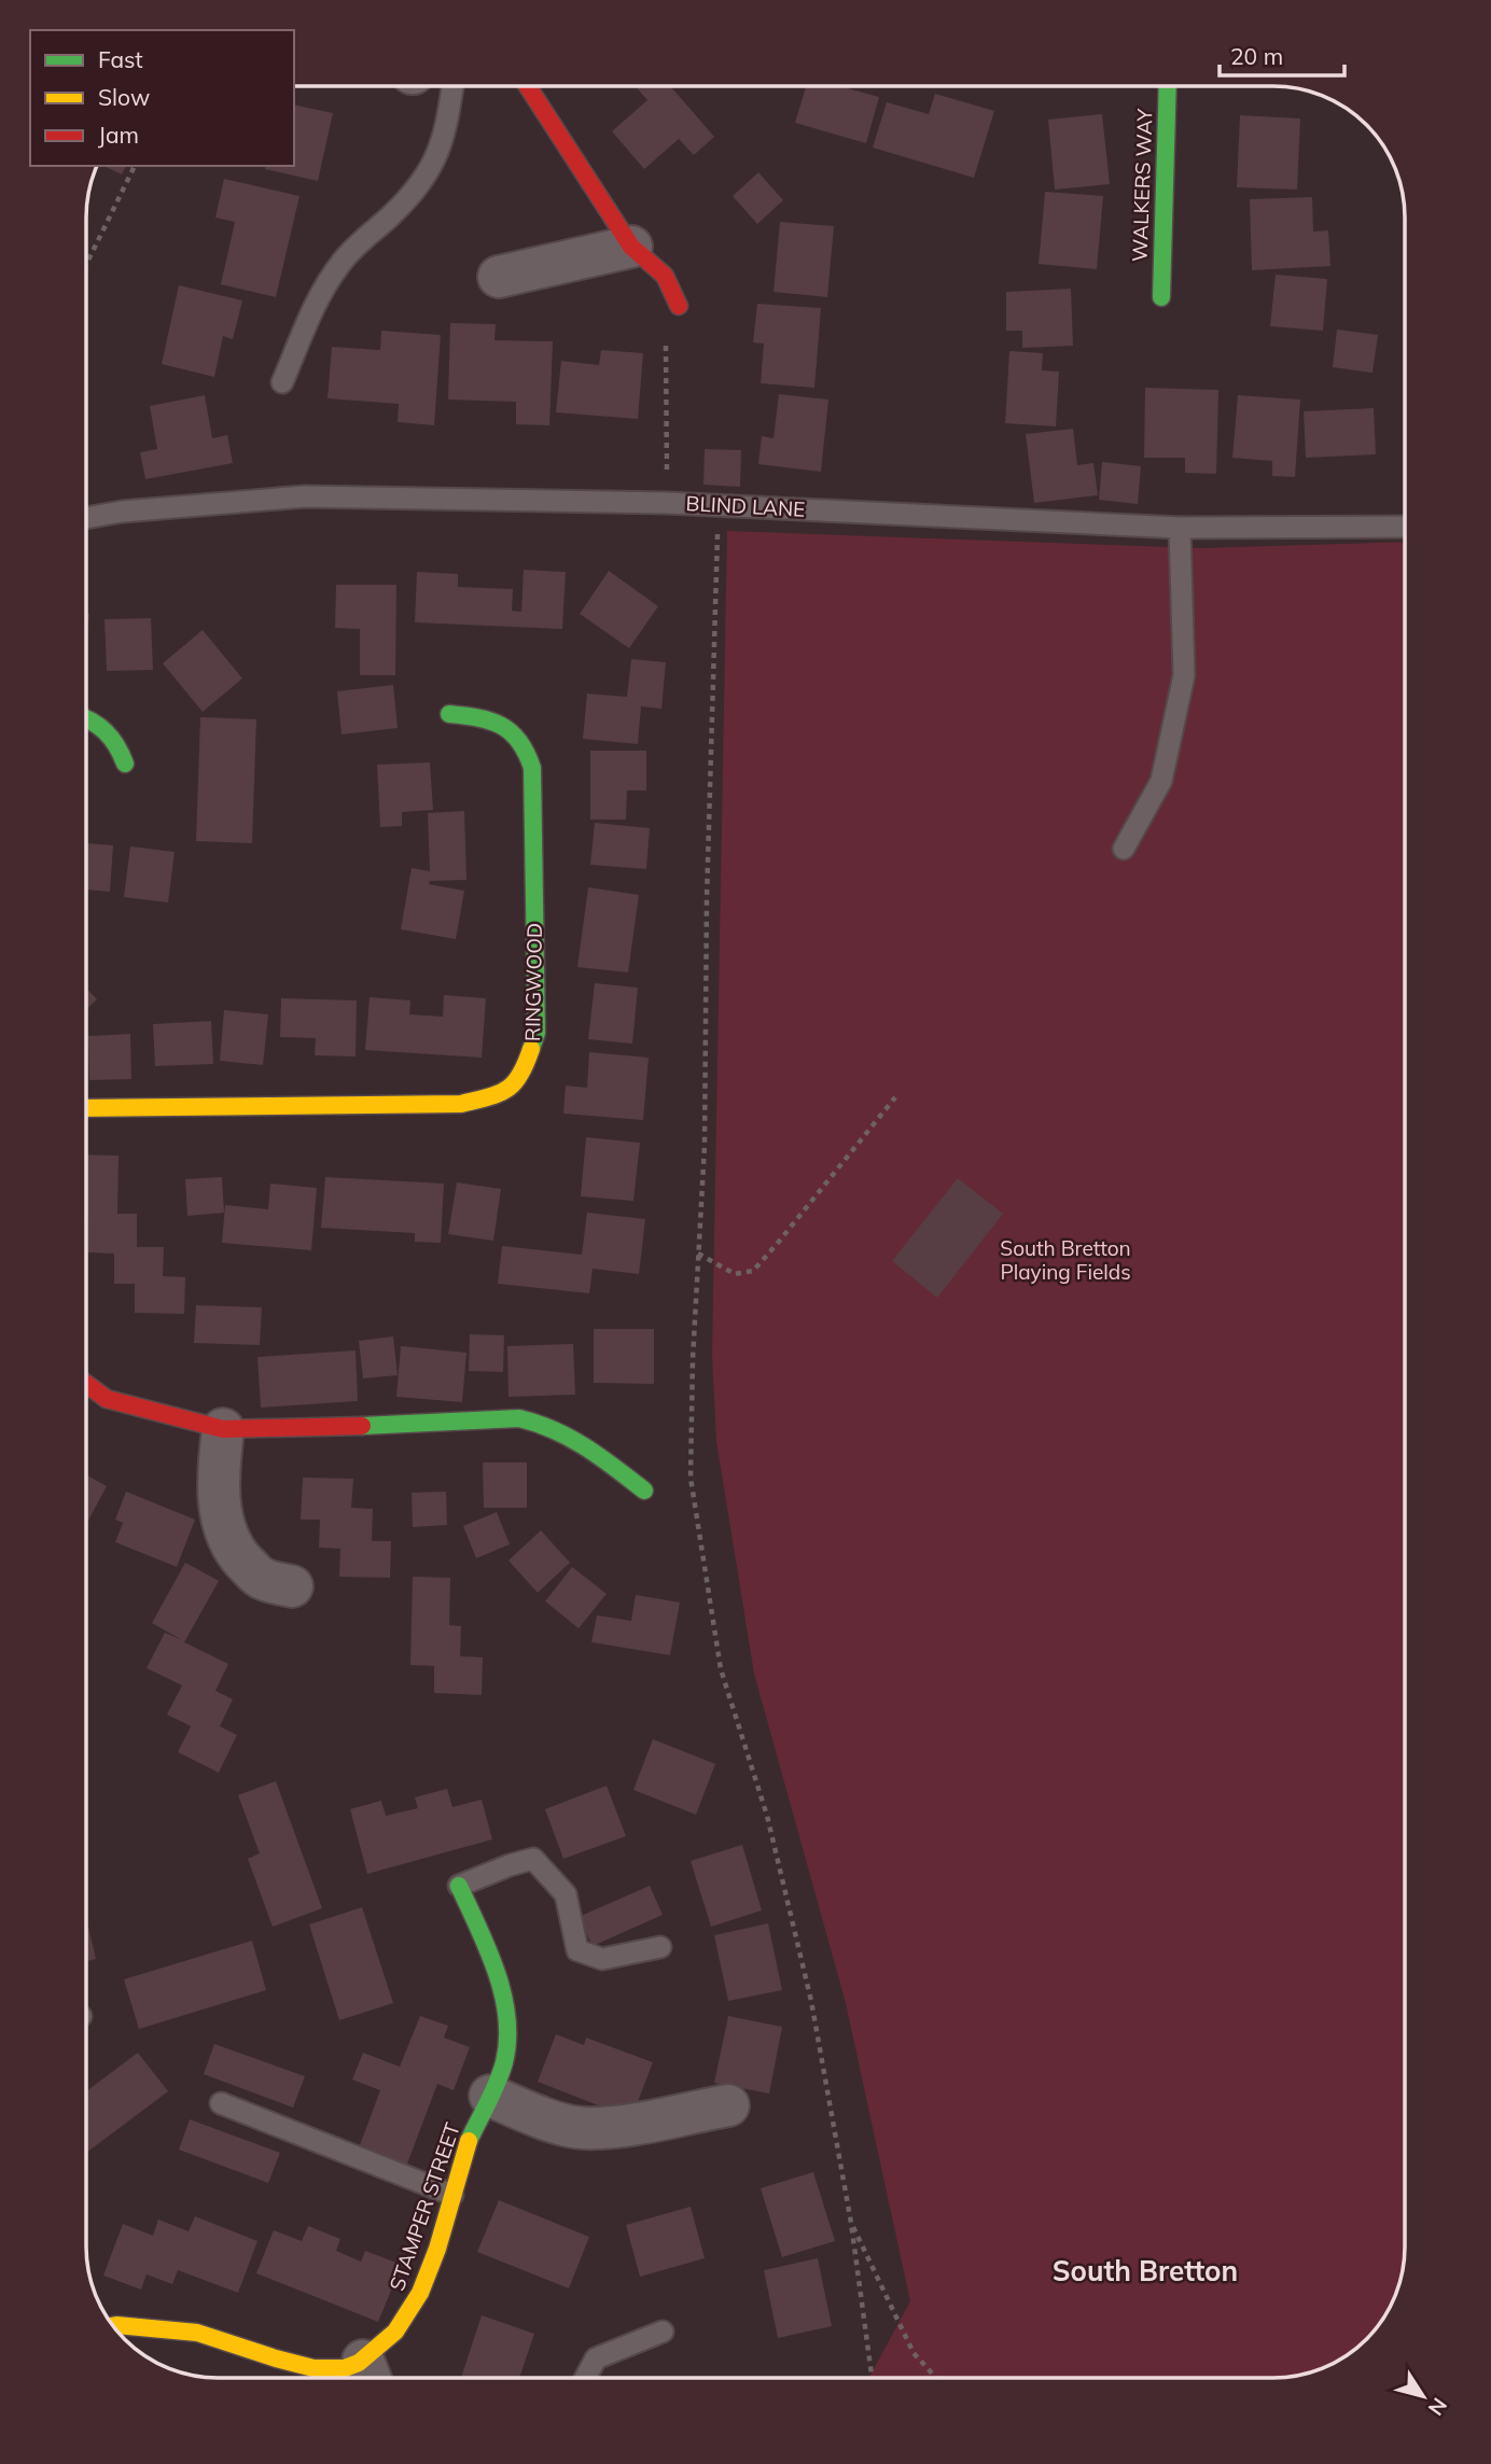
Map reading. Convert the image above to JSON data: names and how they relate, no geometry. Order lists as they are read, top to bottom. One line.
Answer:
{"streets":{"street":["WALKERS WAY","RINGWOOD","STAMPER STREET"],"lane":["BLIND LANE"]},"districts":["South Bretton"],"parks":["South Bretton Playing Fields"],"legend":["Fast","Slow","Jam"],"scale_bar":"20 m","north":"bottom right"}
